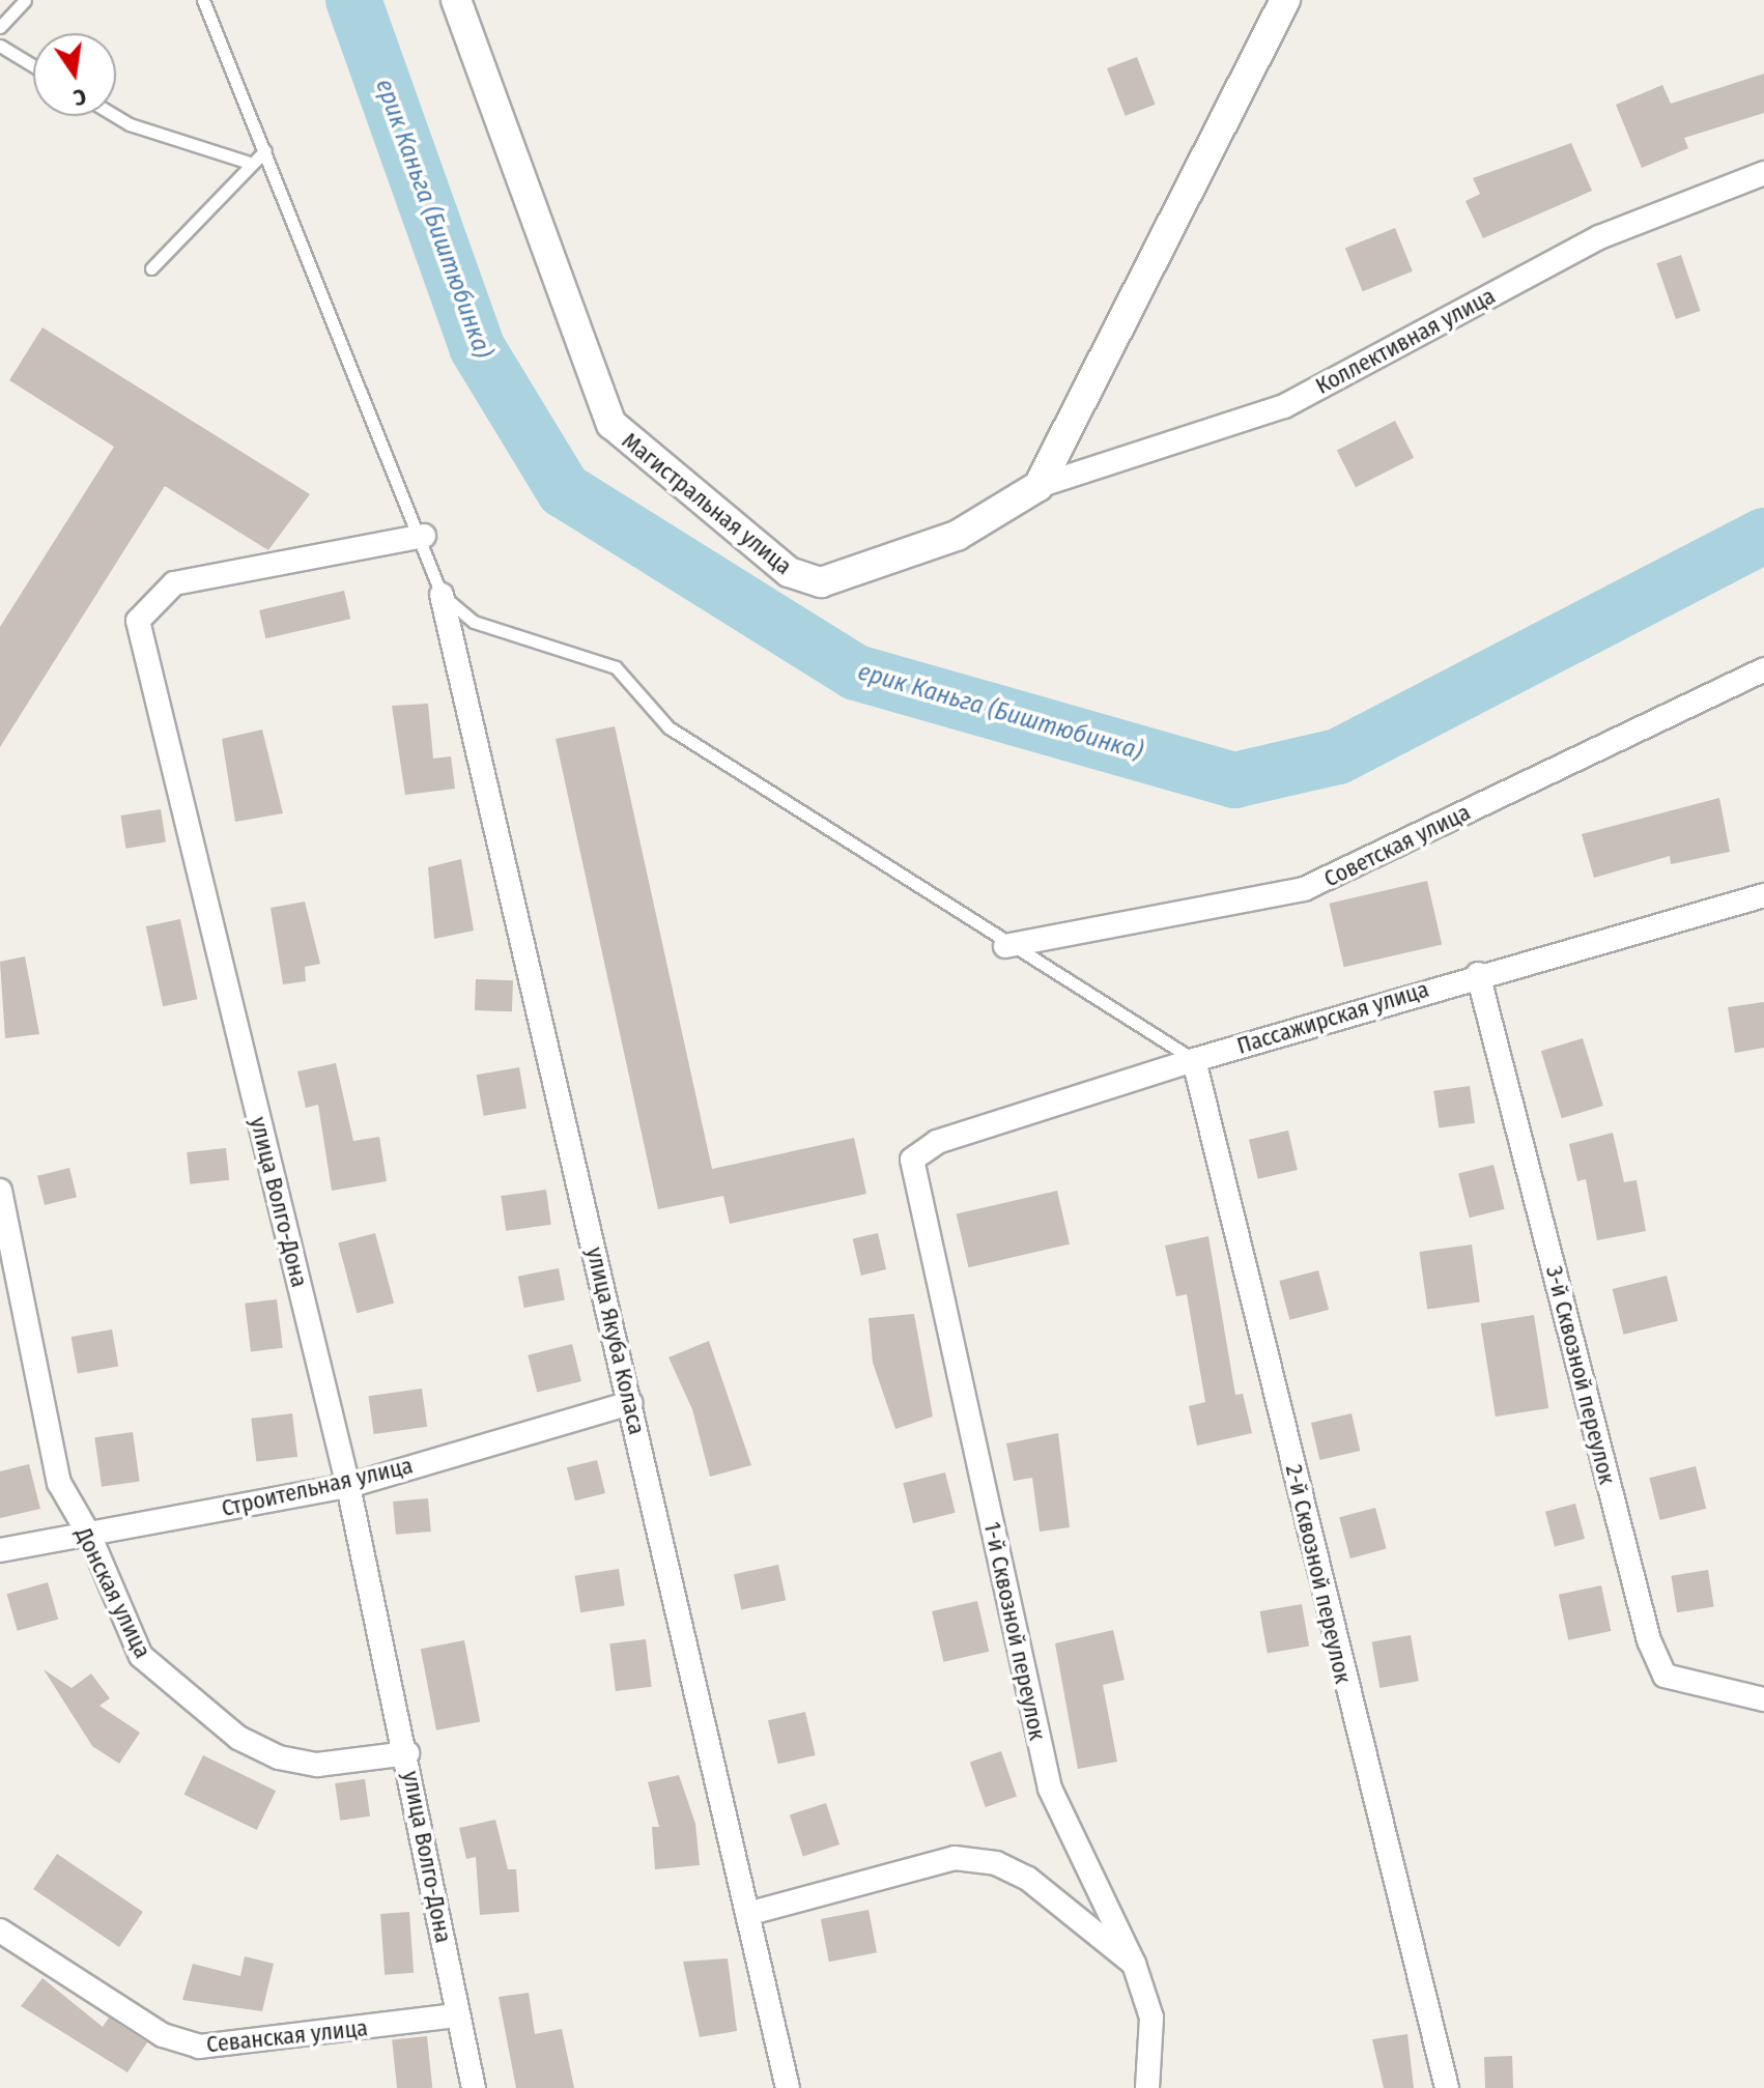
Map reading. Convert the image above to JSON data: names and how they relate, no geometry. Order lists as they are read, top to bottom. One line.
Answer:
{"streets":{"street":["Коллективная улица","Магистральная улица","Советская улица","Пассажирская улица","улица Волго-Дона","улица Якуба Коласа","3-й Сквозной переулок","Строительная улица","2-й Сквозной переулок","Донская улица","1-й Сквозной переулок","Севанская улица"]},"crossings":[["Коллективная улица","Магистральная улица"],["Пассажирская улица","3-й Сквозной переулок"],["Пассажирская улица","2-й Сквозной переулок"],["Пассажирская улица","1-й Сквозной переулок"],["улица Волго-Дона","Строительная улица"],["улица Волго-Дона","Донская улица"],["улица Волго-Дона","Севанская улица"],["улица Якуба Коласа","Строительная улица"],["Строительная улица","Донская улица"]],"water":["ерик Каньга (Биштюбинка)"],"north":"bottom"}
